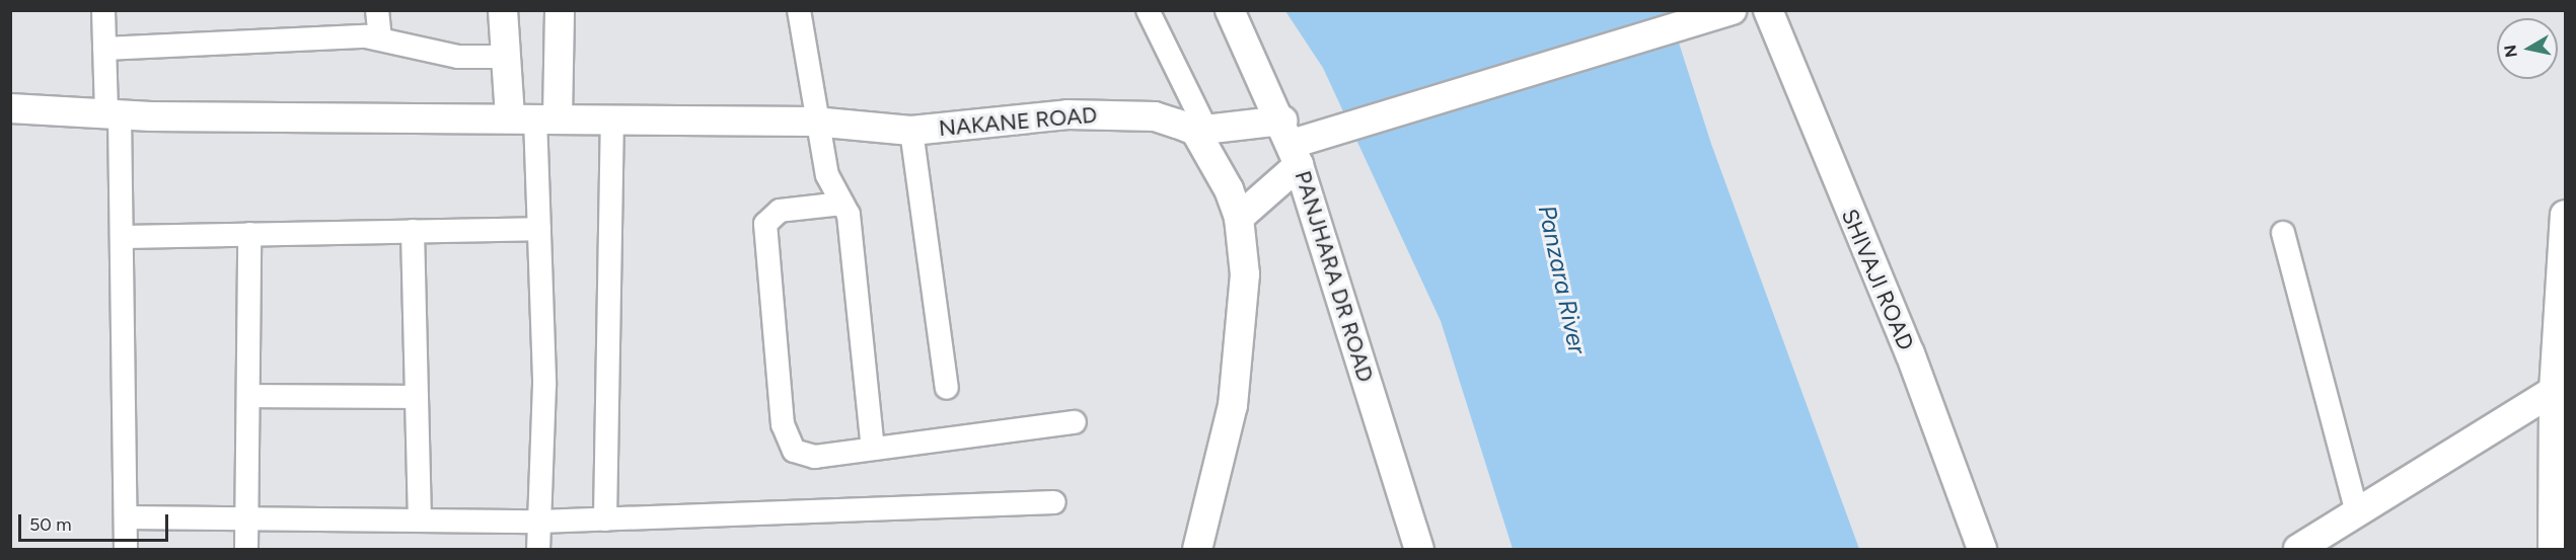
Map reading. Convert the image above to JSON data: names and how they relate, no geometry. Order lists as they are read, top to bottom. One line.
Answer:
{"streets":{"street":["NAKANE ROAD","PANJHARA DR ROAD","SHIVAJI ROAD"]},"water":["Panzara River"],"scale_bar":"50 m","north":"left"}
